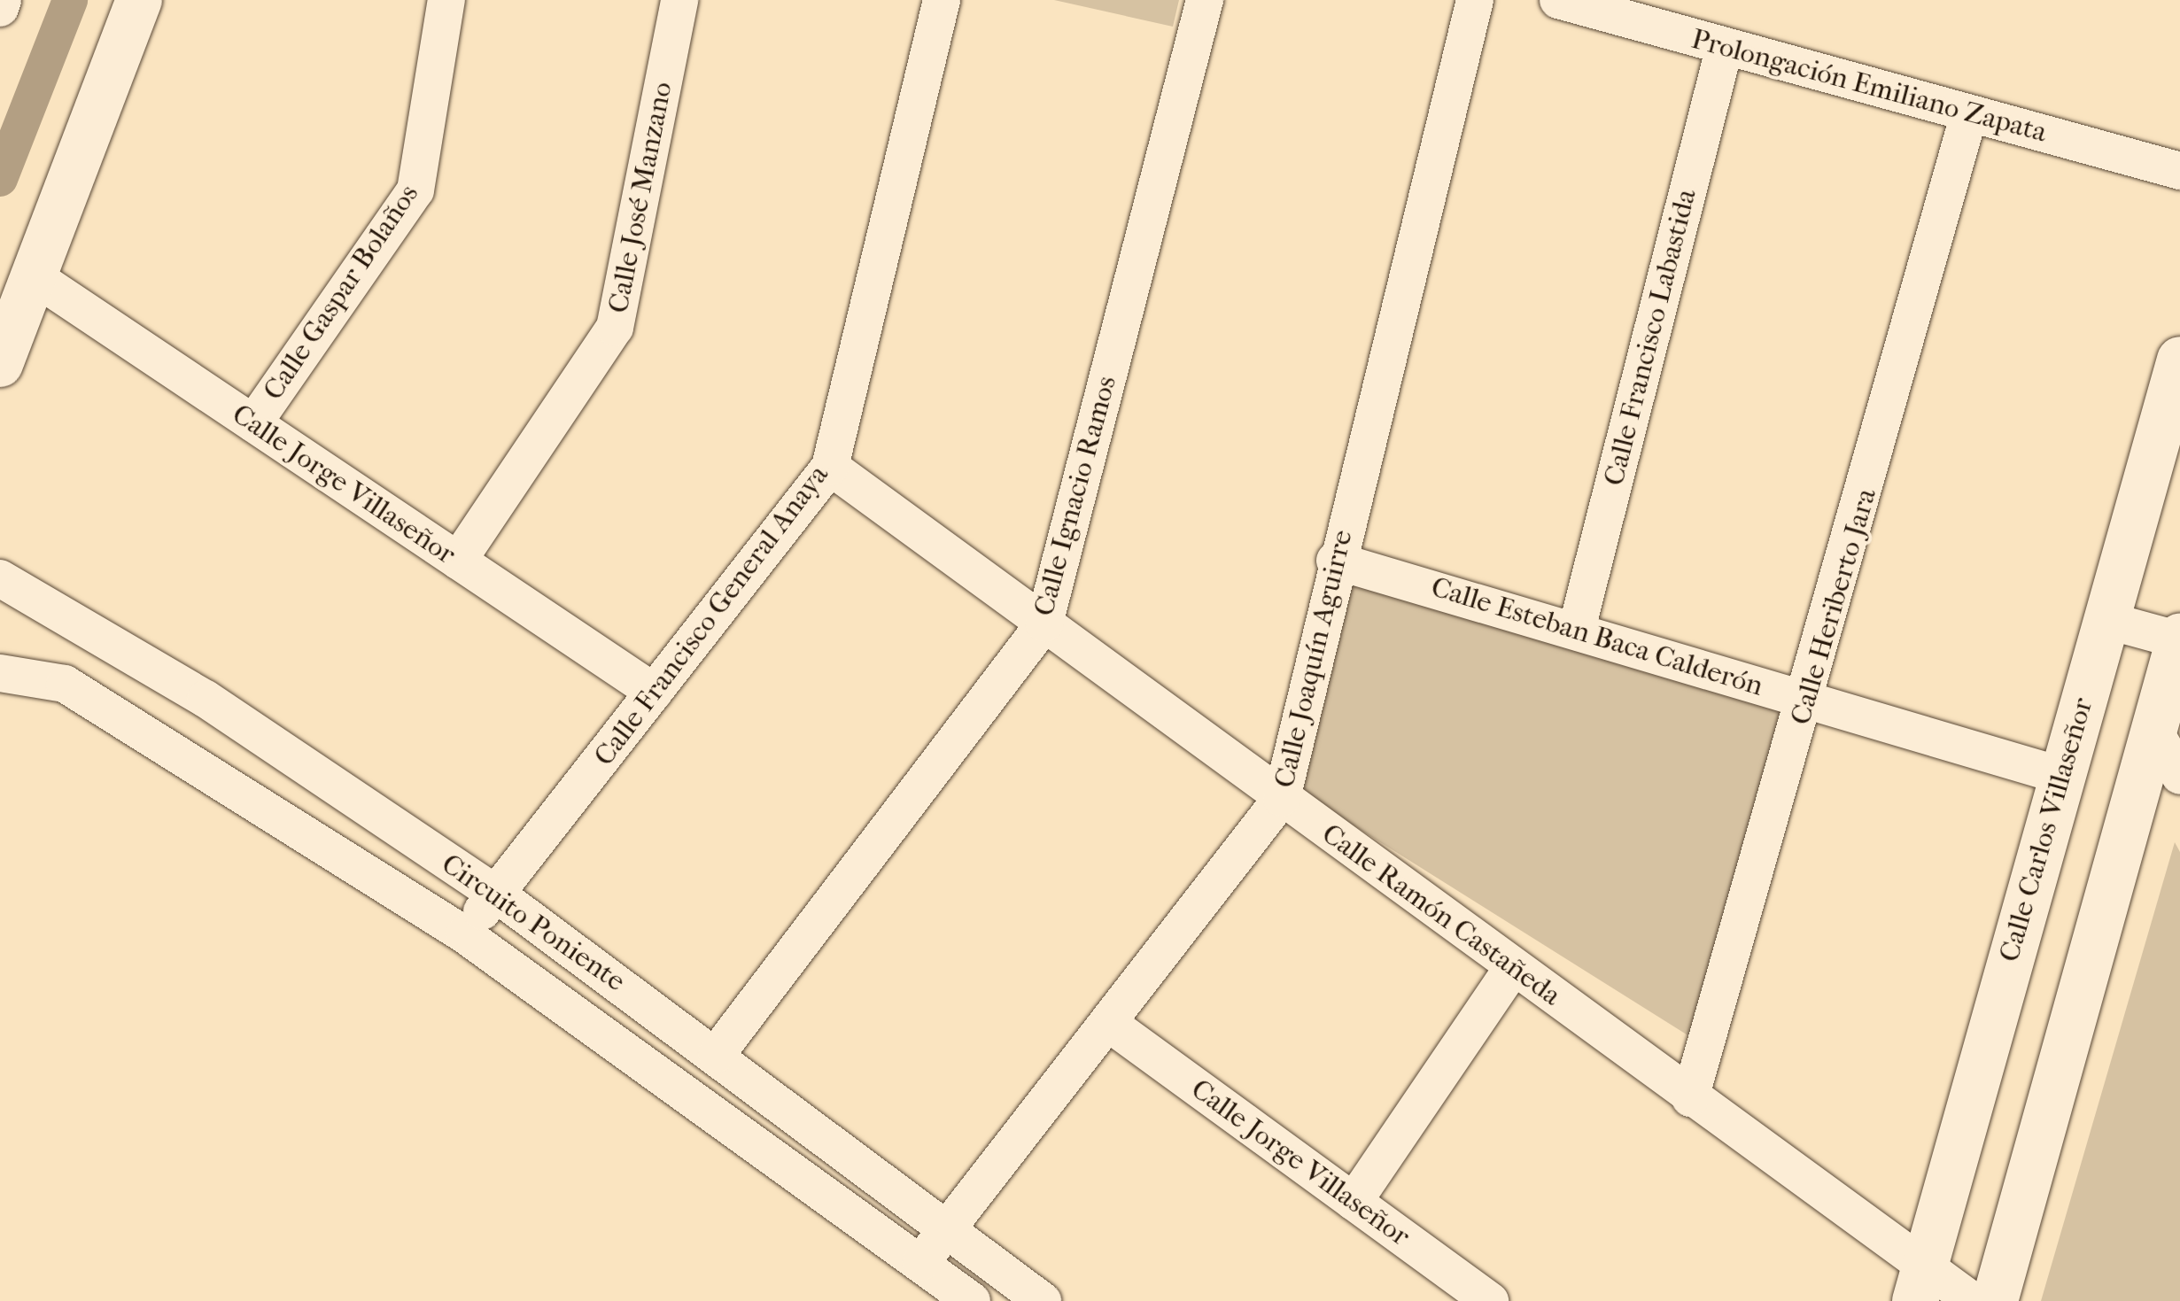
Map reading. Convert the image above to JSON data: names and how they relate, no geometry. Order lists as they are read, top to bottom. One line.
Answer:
{"streets":{"street":["Prolongación Emiliano Zapata","Calle José Manzano","Calle Gaspar Bolaños","Calle Francisco Labastida","Calle Jorge Villaseñor","Calle Ignacio Ramos","Calle Heriberto Jara","Calle Francisco General Anaya","Calle Esteban Baca Calderón","Calle Joaquín Aguirre","Calle Carlos Villaseñor","Calle Ramón Castañeda","Circuito Poniente"]},"crossings":[["Prolongación Emiliano Zapata","Calle Francisco Labastida"],["Prolongación Emiliano Zapata","Calle Heriberto Jara"],["Calle José Manzano","Calle Jorge Villaseñor"],["Calle Gaspar Bolaños","Calle Jorge Villaseñor"],["Calle Francisco Labastida","Calle Esteban Baca Calderón"],["Calle Jorge Villaseñor","Calle Francisco General Anaya"],["Calle Jorge Villaseñor","Calle Joaquín Aguirre"],["Calle Ignacio Ramos","Calle Ramón Castañeda"],["Calle Ignacio Ramos","Circuito Poniente"],["Calle Heriberto Jara","Calle Esteban Baca Calderón"],["Calle Heriberto Jara","Calle Ramón Castañeda"],["Calle Francisco General Anaya","Calle Ramón Castañeda"],["Calle Francisco General Anaya","Circuito Poniente"],["Calle Esteban Baca Calderón","Calle Joaquín Aguirre"],["Calle Esteban Baca Calderón","Calle Carlos Villaseñor"],["Calle Joaquín Aguirre","Calle Ramón Castañeda"],["Calle Joaquín Aguirre","Circuito Poniente"],["Calle Carlos Villaseñor","Calle Ramón Castañeda"]]}
